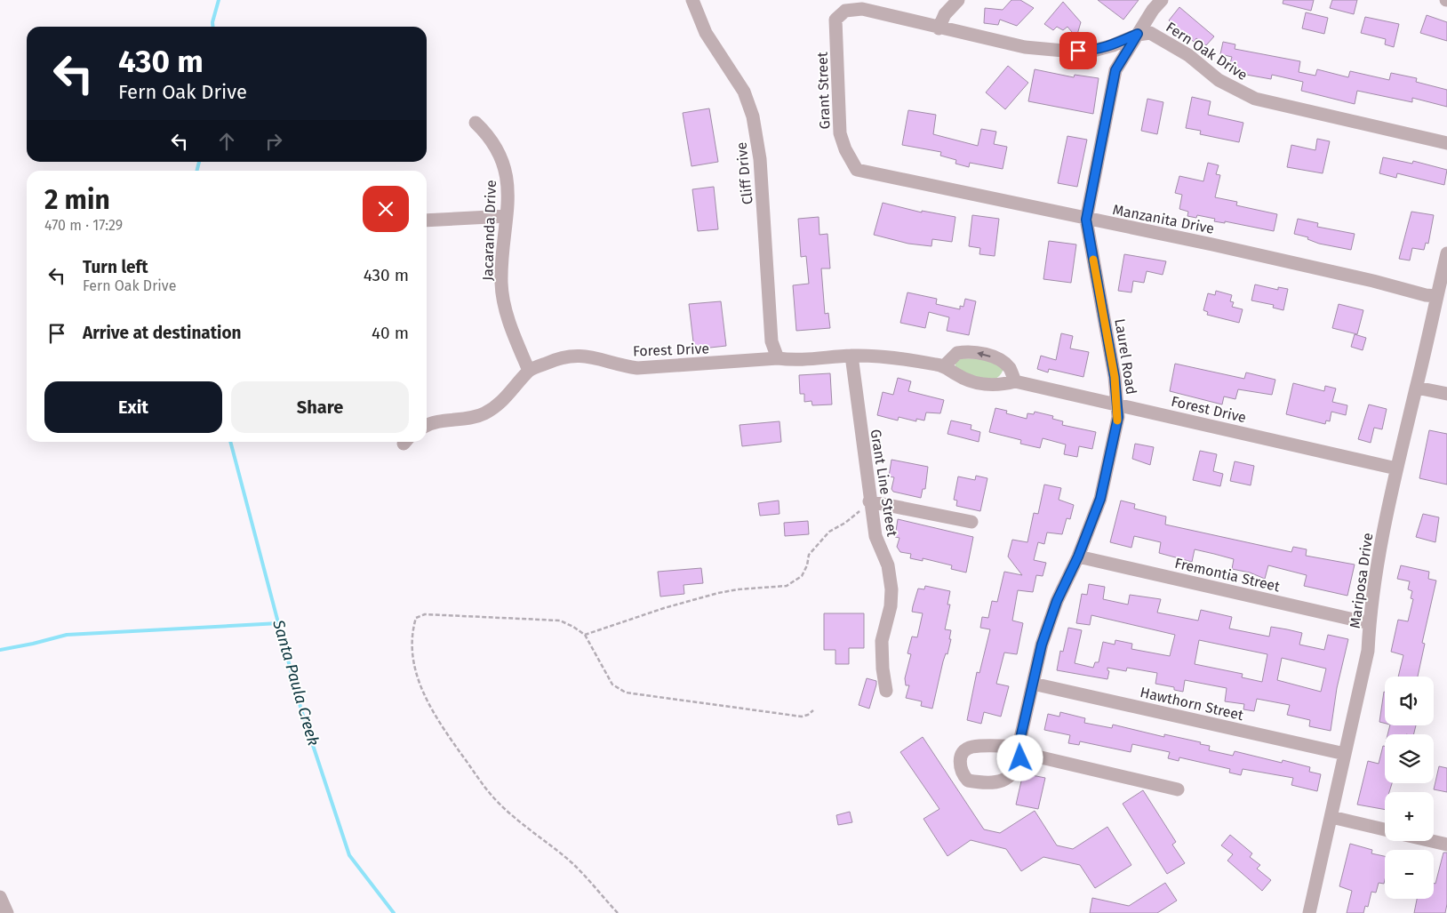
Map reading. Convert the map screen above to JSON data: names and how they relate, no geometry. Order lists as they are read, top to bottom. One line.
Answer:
{"streets":{"street":["Fern Oak Drive","Grant Street","Cliff Drive","Manzanita Drive","Jacaranda Drive","Forest Drive","Laurel Road","Grant Line Street","Fremontia Street","Mariposa Drive","Hawthorn Street"]},"crossings":[["Fern Oak Drive","Laurel Road"],["Grant Street","Manzanita Drive"],["Cliff Drive","Forest Drive"],["Manzanita Drive","Laurel Road"],["Manzanita Drive","Mariposa Drive"],["Jacaranda Drive","Forest Drive"],["Forest Drive","Laurel Road"],["Forest Drive","Grant Line Street"],["Forest Drive","Mariposa Drive"],["Laurel Road","Fremontia Street"],["Laurel Road","Hawthorn Street"],["Fremontia Street","Mariposa Drive"],["Mariposa Drive","Hawthorn Street"]],"water":["Santa Paula Creek"],"page":{"turn":["430 m","Fern Oak Drive"],"heading":["2 min","470 m · 17:29"],"list":[{"name":"Turn left","note":"Fern Oak Drive","value":"430 m"},{"name":"Arrive at destination","value":"40 m"}],"buttons":["Exit","Share"],"map_buttons":["+","−"]}}
